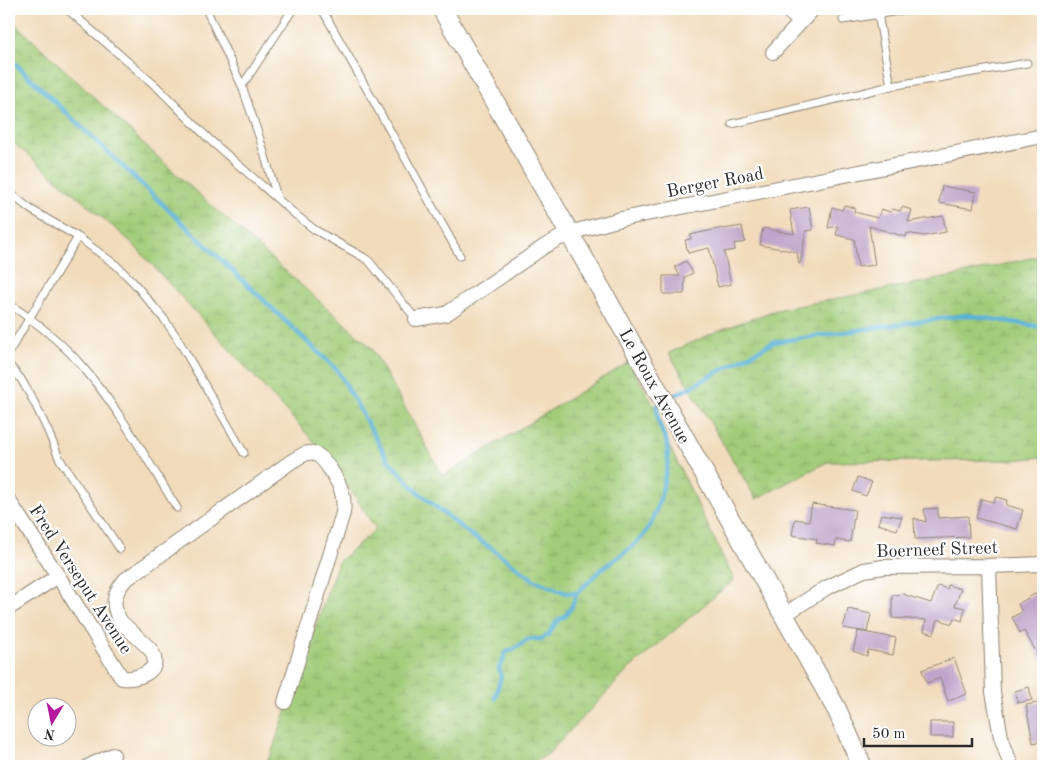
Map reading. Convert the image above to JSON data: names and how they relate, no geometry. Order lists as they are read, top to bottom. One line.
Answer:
{"streets":{"main road":["Le Roux Avenue"],"street":["Berger Road","Boerneef Street","Fred Verseput Avenue"]},"crossings":[["Berger Road","Le Roux Avenue"],["Le Roux Avenue","Boerneef Street"]],"scale_bar":"50 m","north":"bottom"}
